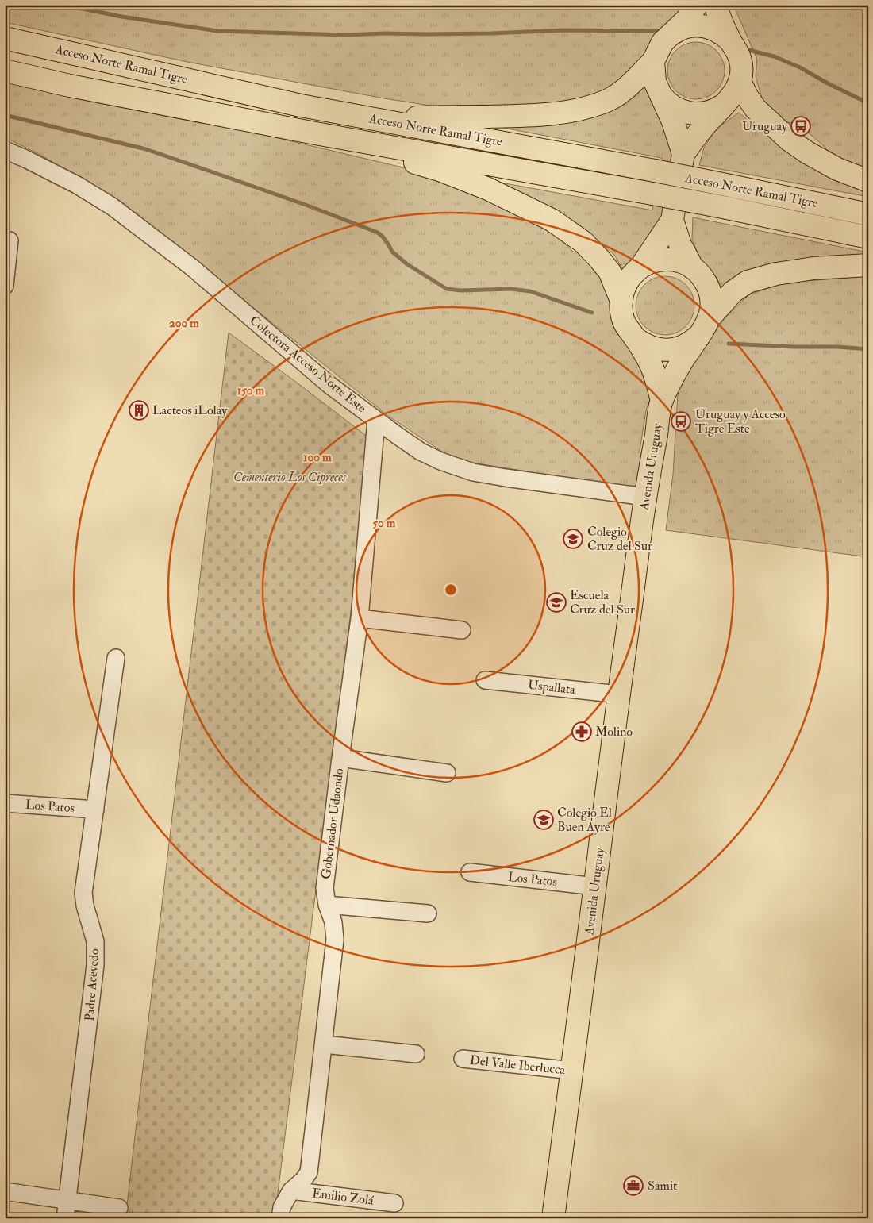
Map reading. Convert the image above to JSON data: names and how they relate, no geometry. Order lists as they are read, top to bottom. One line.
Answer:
{"streets":{"main road":["Acceso Norte Ramal Tigre","Avenida Uruguay"],"street":["Colectora Acceso Norte Este","Uspallata","Los Patos","Gobernador Udaondo","Padre Acevedo","Del Valle Iberlucca","Emilio Zolá"]},"crossings":[["Colectora Acceso Norte Este","Avenida Uruguay"],["Colectora Acceso Norte Este","Gobernador Udaondo"],["Avenida Uruguay","Uspallata"],["Avenida Uruguay","Los Patos"],["Avenida Uruguay","Del Valle Iberlucca"],["Los Patos","Padre Acevedo"],["Gobernador Udaondo","Emilio Zolá"]],"parks":["Cementerio Los Cipreces"],"places":{"bus stop":["Uruguay","Uruguay y Acceso Tigre Este"],"building":["Lacteos iLolay"],"school or university":["Colegio Cruz del Sur","Escuela Cruz del Sur","Colegio El Buen Ayre"],"pharmacy":["Molino"],"office":["Samit"]},"rings":["200 m","150 m","100 m","50 m"]}
